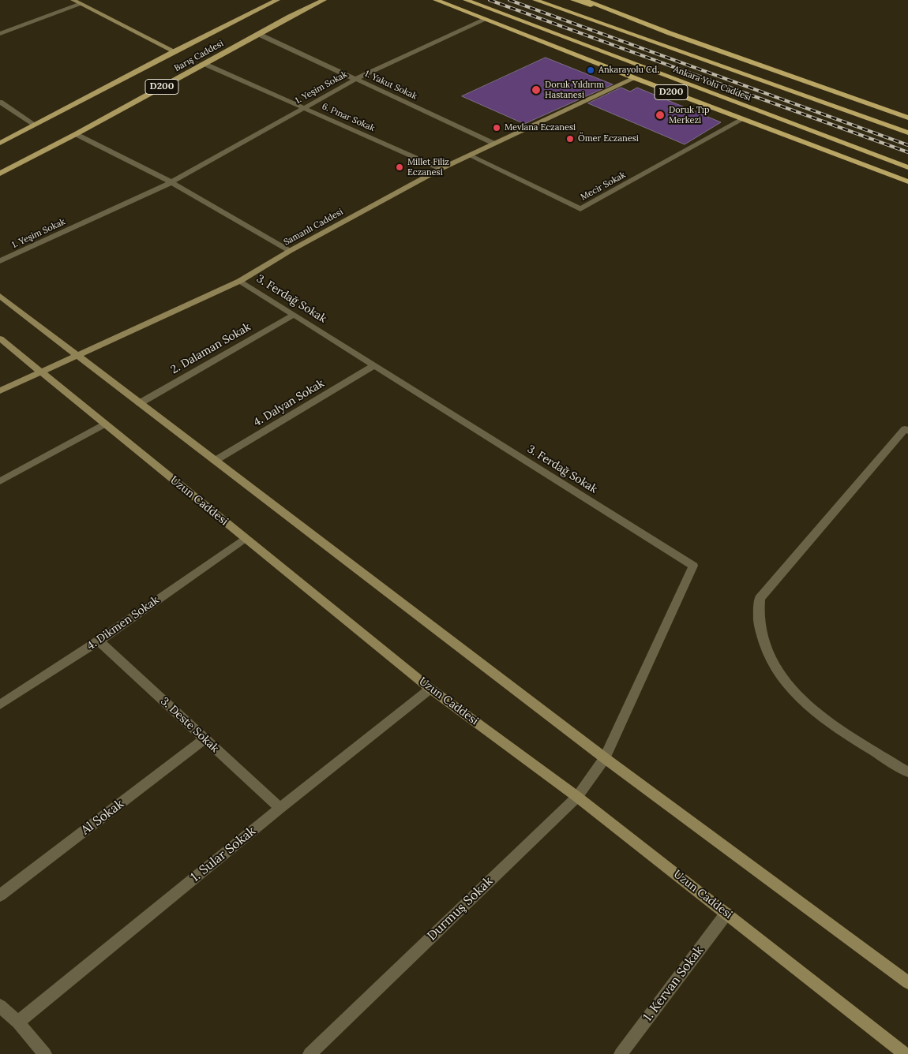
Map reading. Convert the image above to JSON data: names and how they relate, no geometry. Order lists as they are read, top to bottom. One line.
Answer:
{"streets":{"highway":["Ankara Yolu Caddesi","D200"],"main road":["Barış Caddesi","Samanlı Caddesi","Uzun Caddesi"],"street":["1. Yakut Sokak","1. Yeşim Sokak","6. Pınar Sokak","Mecir Sokak","3. Ferdağ Sokak","2. Dalaman Sokak","4. Dalyan Sokak","4. Dikmen Sokak","3. Deste Sokak","Al Sokak","1. Sular Sokak","Durmuş Sokak","1. Kervan Sokak"]},"crossings":[["Barış Caddesi","1. Yakut Sokak"],["Barış Caddesi","6. Pınar Sokak"],["1. Yakut Sokak","1. Yeşim Sokak"],["1. Yakut Sokak","Samanlı Caddesi"],["D200","1. Yeşim Sokak"],["D200","Mecir Sokak"],["D200","Samanlı Caddesi"],["1. Yeşim Sokak","6. Pınar Sokak"],["6. Pınar Sokak","Samanlı Caddesi"],["Mecir Sokak","Samanlı Caddesi"],["Samanlı Caddesi","3. Ferdağ Sokak"],["Samanlı Caddesi","Uzun Caddesi"],["3. Ferdağ Sokak","2. Dalaman Sokak"],["3. Ferdağ Sokak","4. Dalyan Sokak"],["3. Ferdağ Sokak","Durmuş Sokak"],["Uzun Caddesi","4. Dikmen Sokak"],["Uzun Caddesi","1. Sular Sokak"],["Uzun Caddesi","Durmuş Sokak"],["Uzun Caddesi","1. Kervan Sokak"],["4. Dikmen Sokak","3. Deste Sokak"],["3. Deste Sokak","Al Sokak"],["3. Deste Sokak","1. Sular Sokak"]],"places":["Ankarayolu Cd.","Doruk Yıldırım Hastanesi","Doruk Tıp Merkezi","Mevlana Eczanesi","Ömer Eczanesi","Millet Filiz Eczanesi"]}
